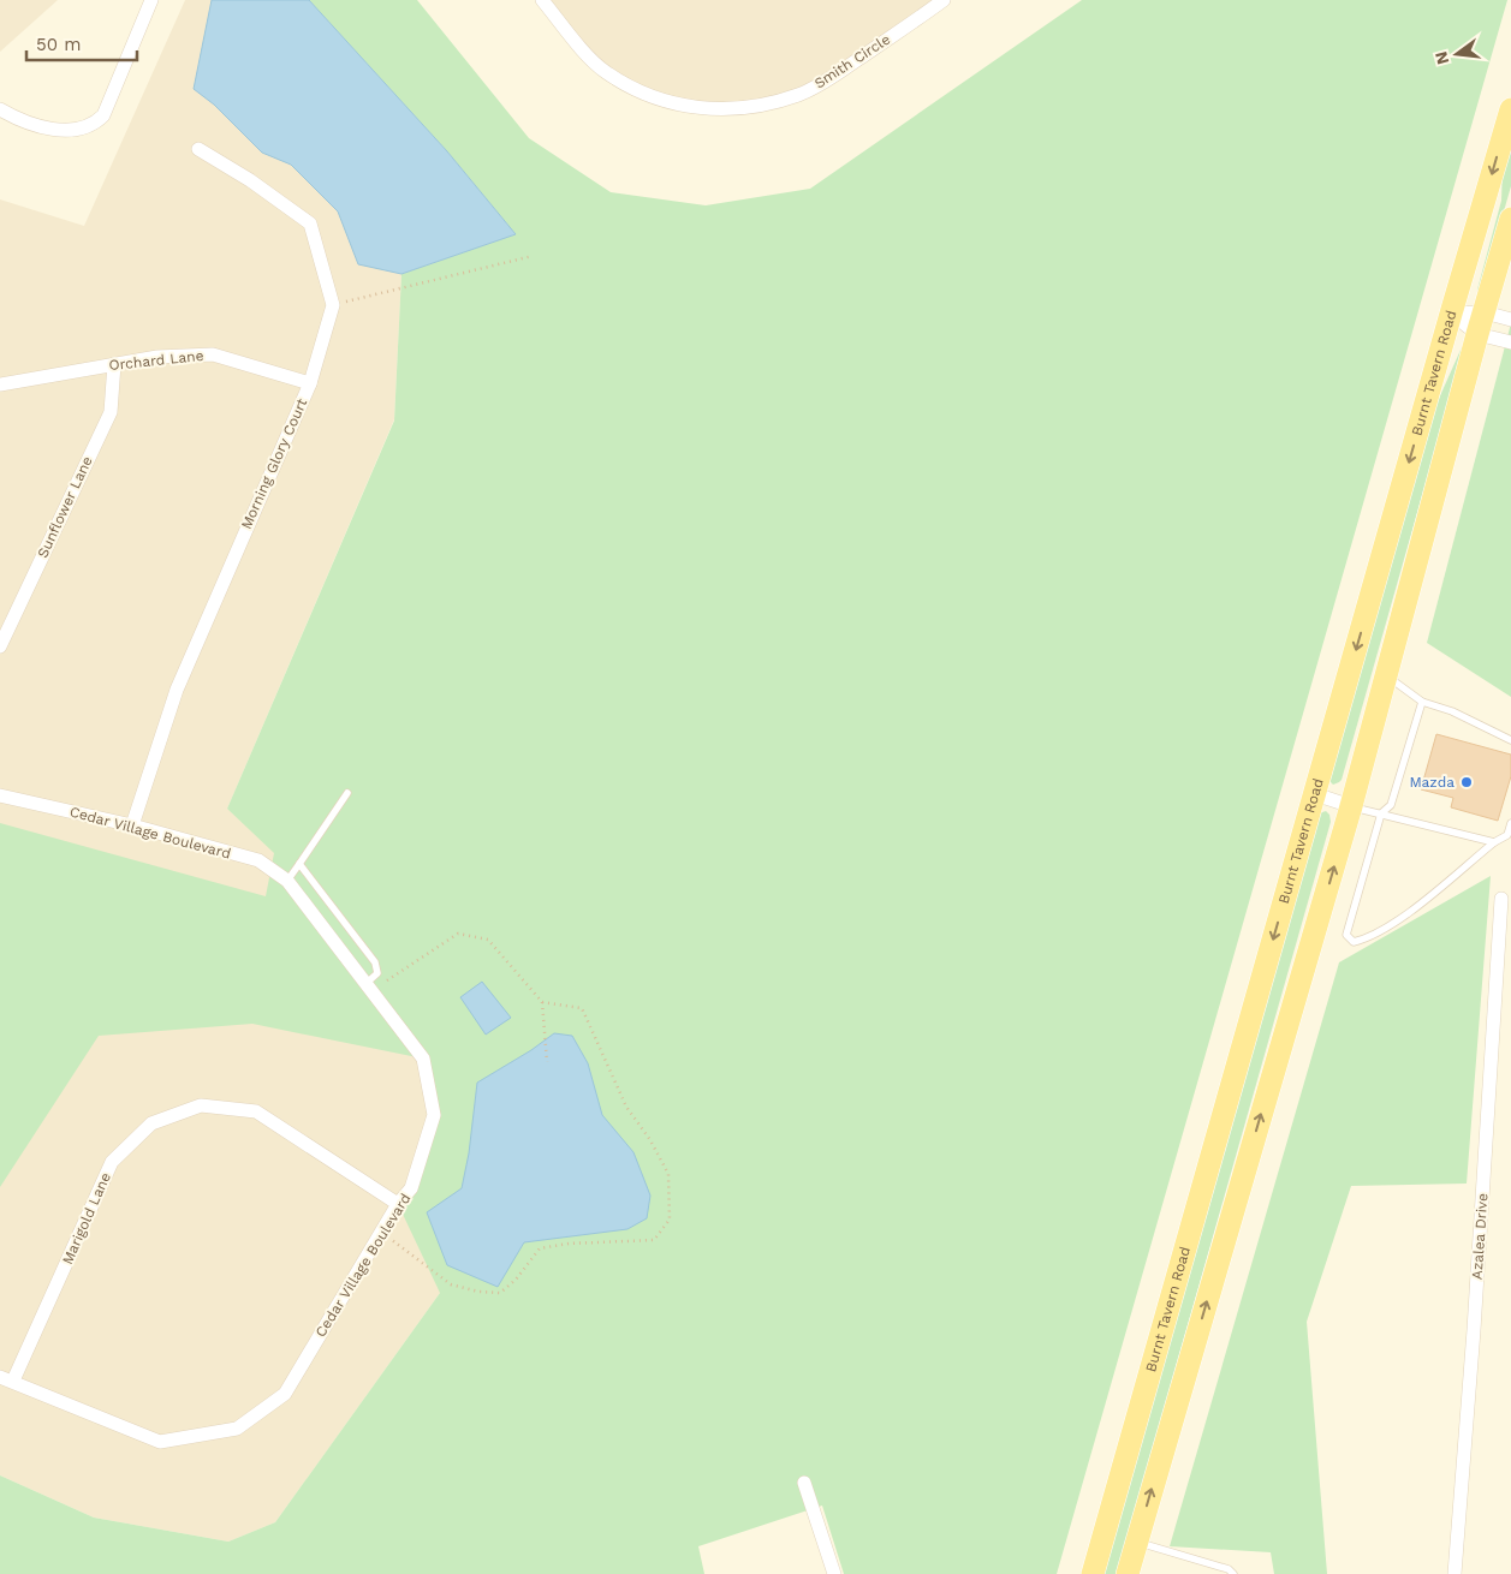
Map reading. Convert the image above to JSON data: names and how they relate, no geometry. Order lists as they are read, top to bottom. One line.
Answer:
{"streets":{"main road":["Burnt Tavern Road"],"street":["Smith Circle","Orchard Lane","Morning Glory Court","Sunflower Lane","Cedar Village Boulevard","Marigold Lane","Azalea Drive"]},"crossings":[["Orchard Lane","Morning Glory Court"],["Orchard Lane","Sunflower Lane"],["Morning Glory Court","Cedar Village Boulevard"],["Cedar Village Boulevard","Marigold Lane"]],"places":["Mazda"],"scale_bar":"50 m","north":"left"}
